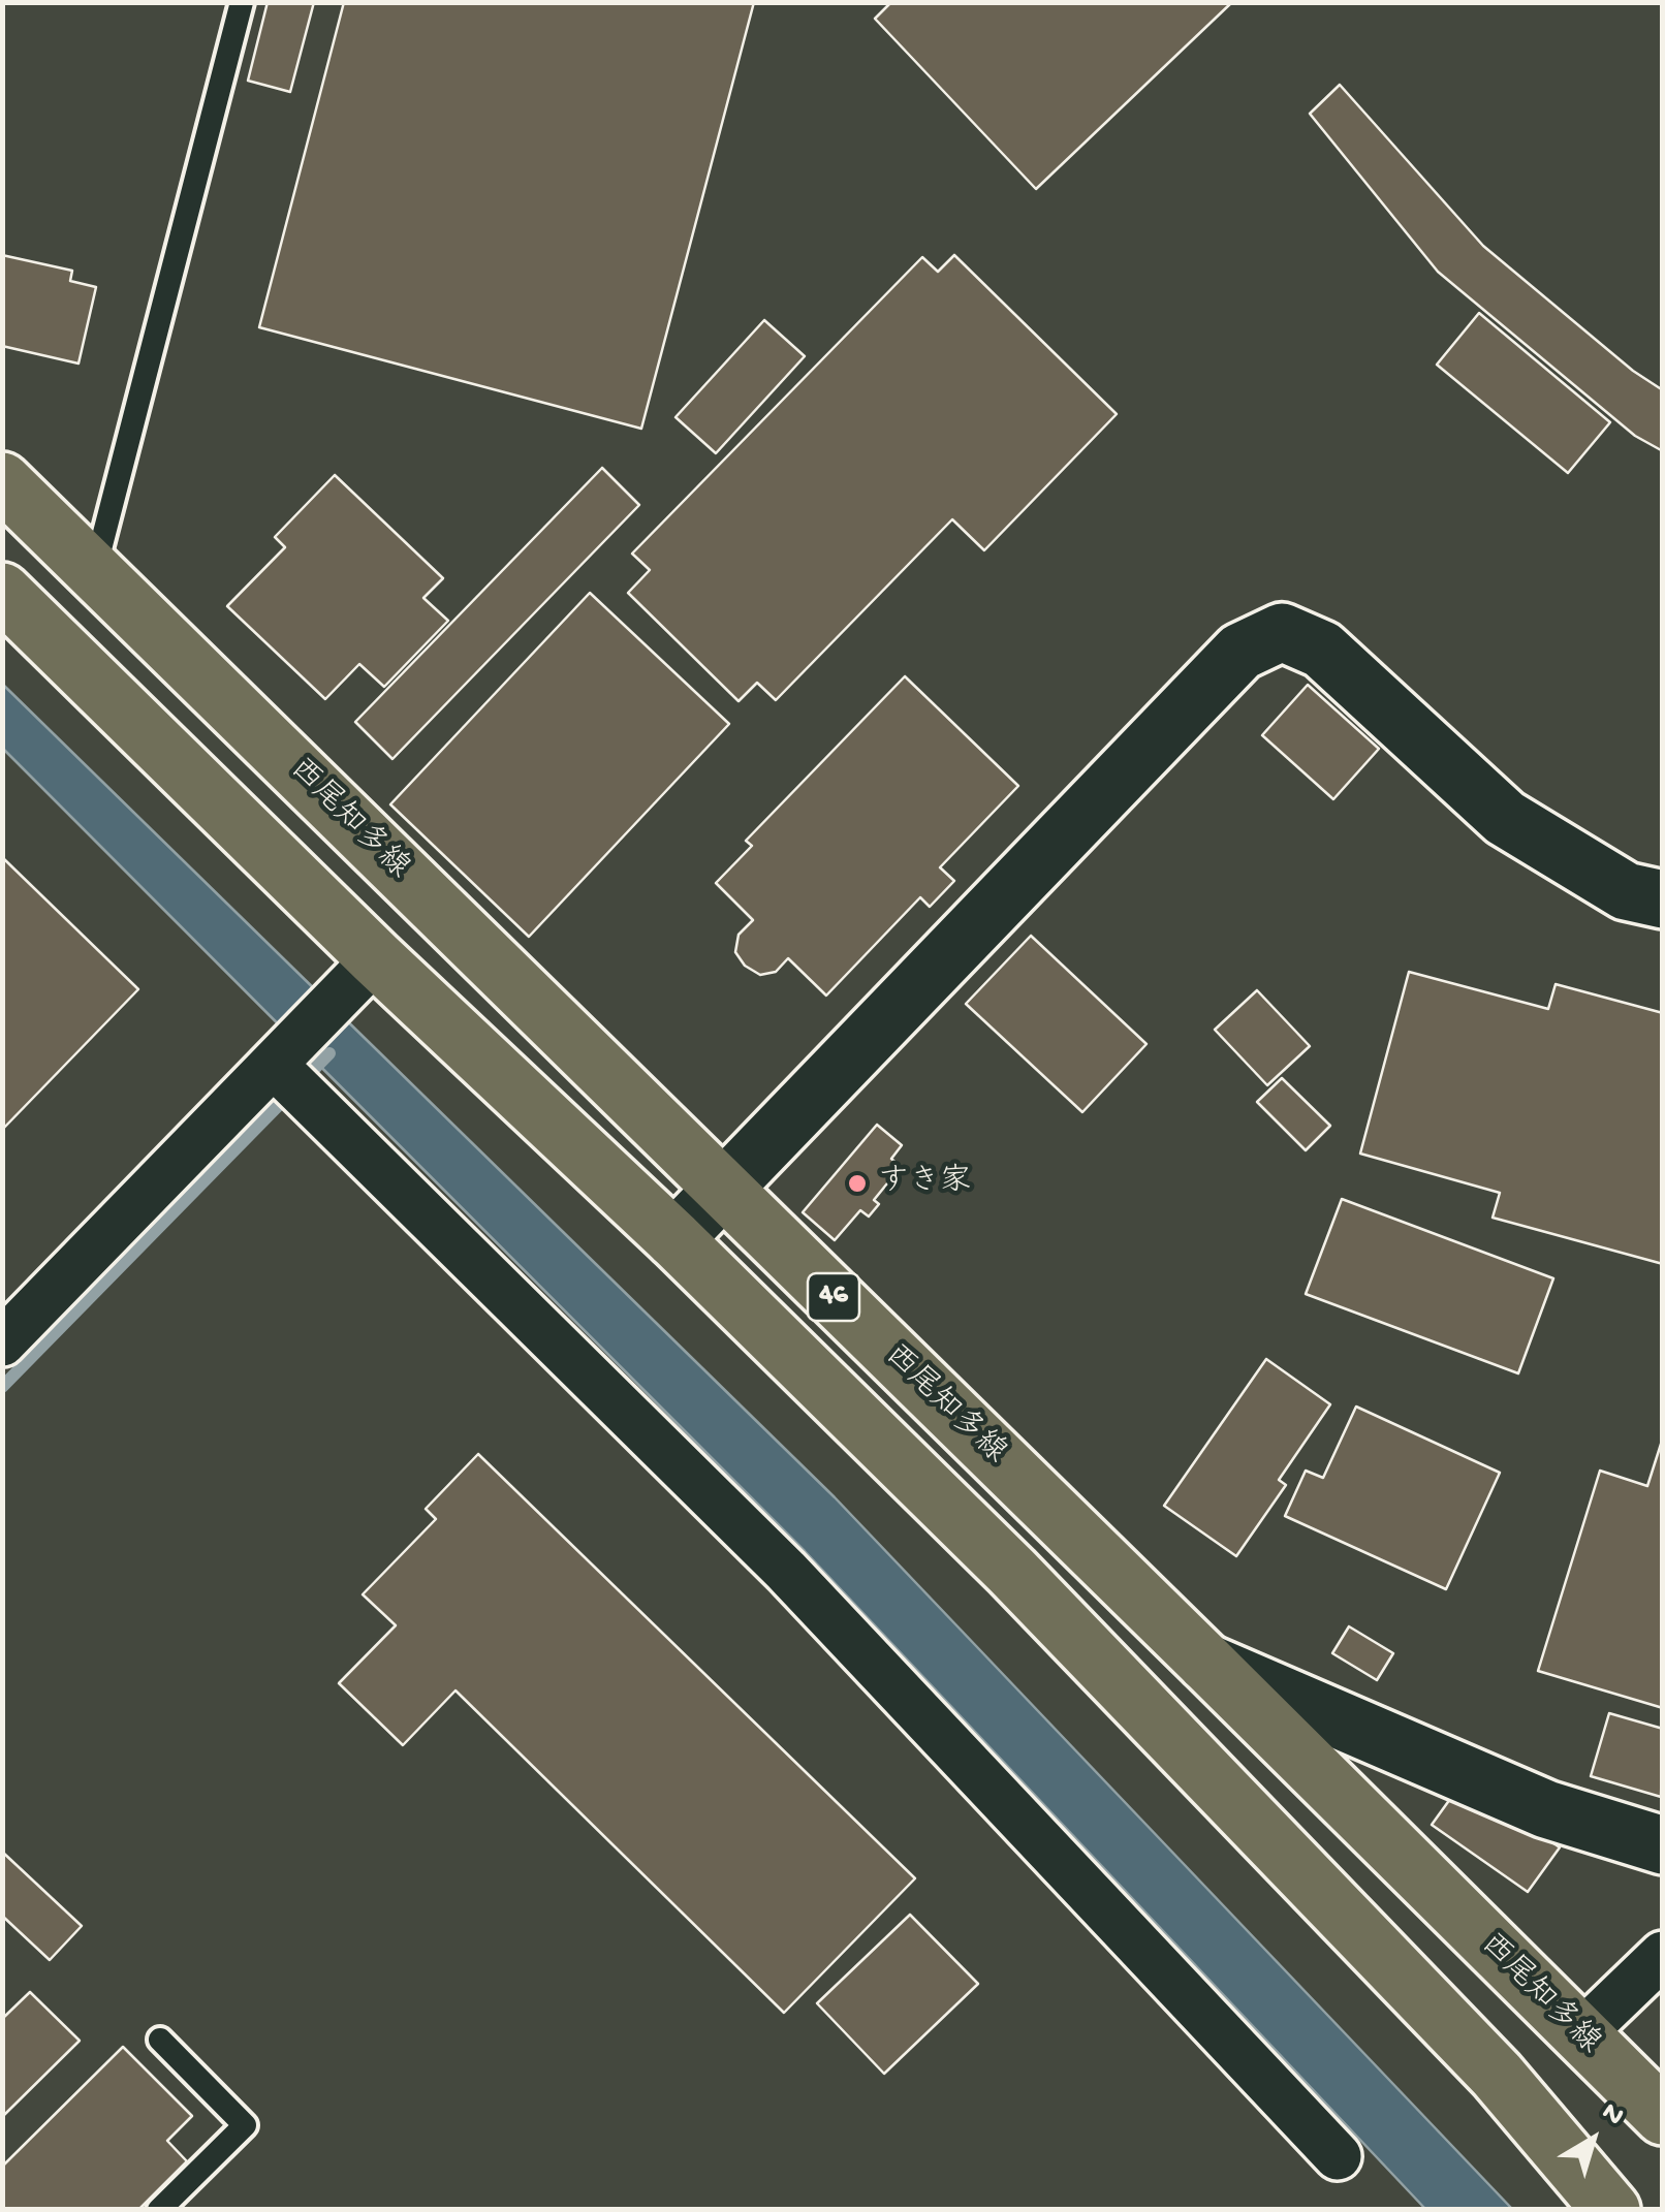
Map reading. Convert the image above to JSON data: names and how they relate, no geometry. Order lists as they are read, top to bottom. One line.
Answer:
{"streets":{"main road":["西尾知多線","46"]},"places":["すき家"],"north":"top right"}
